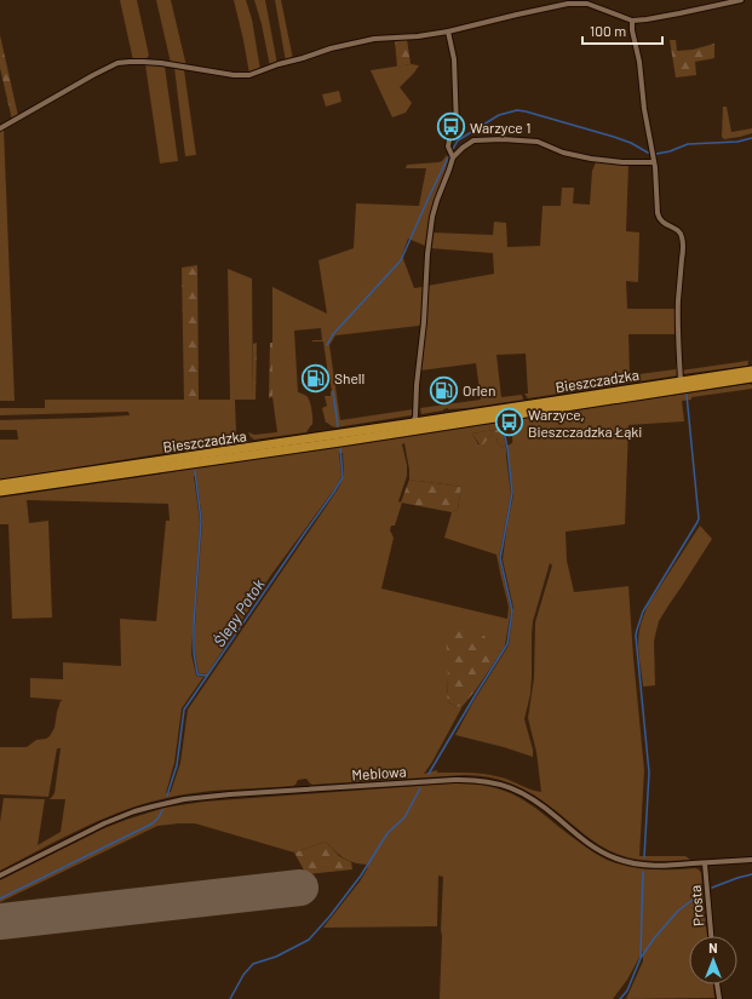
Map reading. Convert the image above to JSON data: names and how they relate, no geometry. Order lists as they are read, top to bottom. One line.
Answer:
{"streets":{"main road":["Bieszczadzka"],"street":["Meblowa","Prosta"]},"crossings":[["Meblowa","Prosta"]],"water":["Ślepy Potok"],"places":{"bus stop":["Warzyce 1","Warzyce, Bieszczadzka Łąki"],"fuel station":["Shell","Orlen"]},"scale_bar":"100 m","north":"top"}
